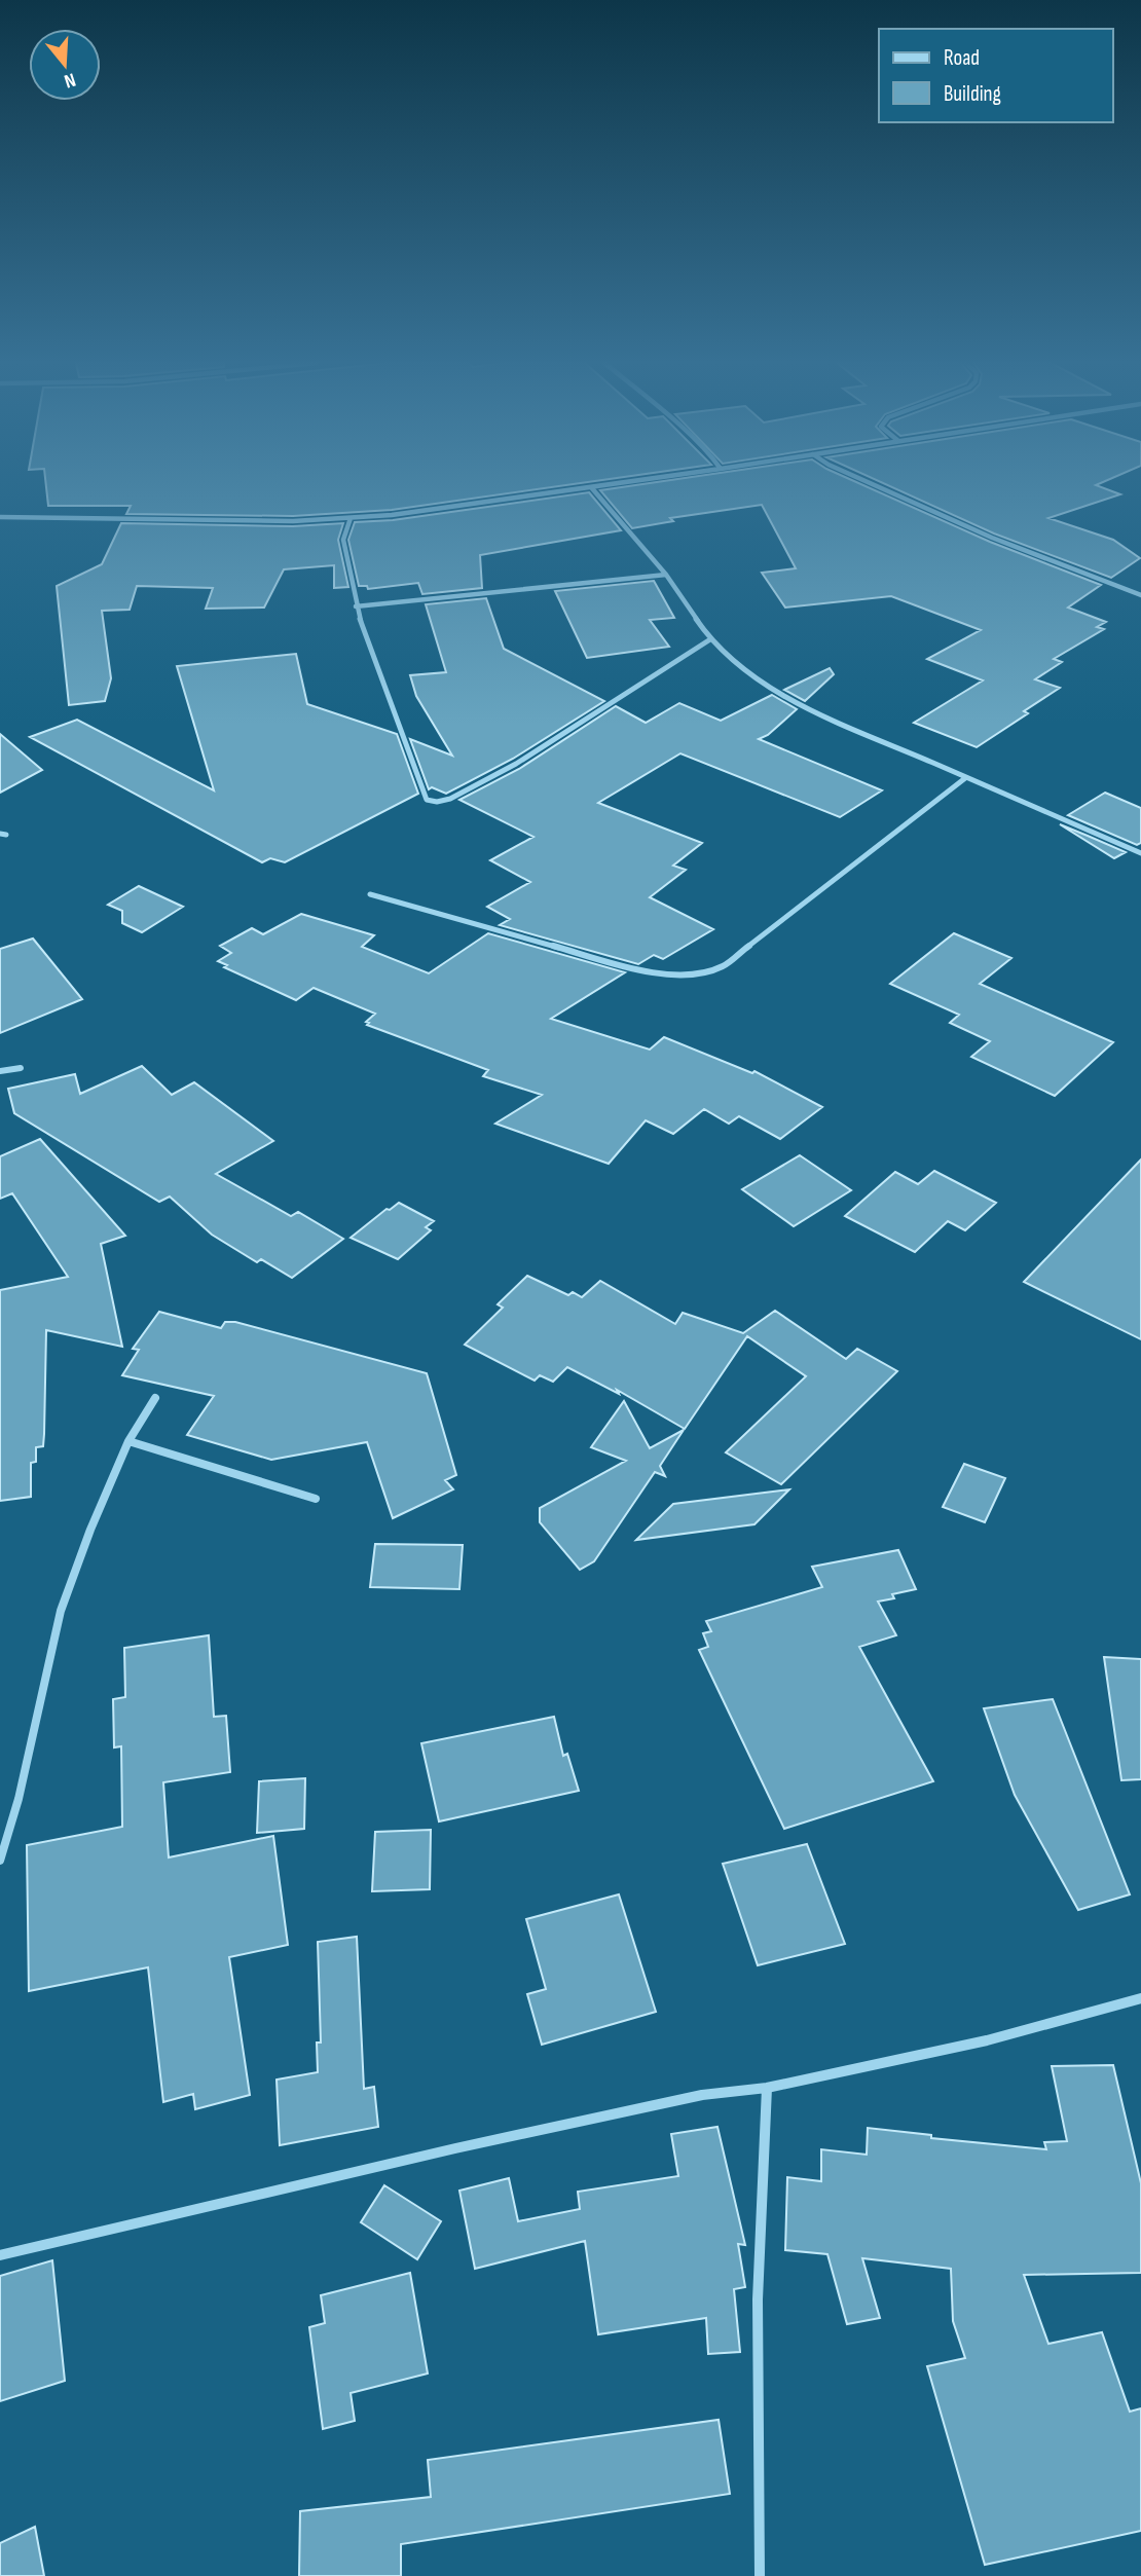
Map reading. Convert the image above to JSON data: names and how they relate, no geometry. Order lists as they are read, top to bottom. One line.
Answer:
{"legend":["Road","Building"],"north":"bottom"}
